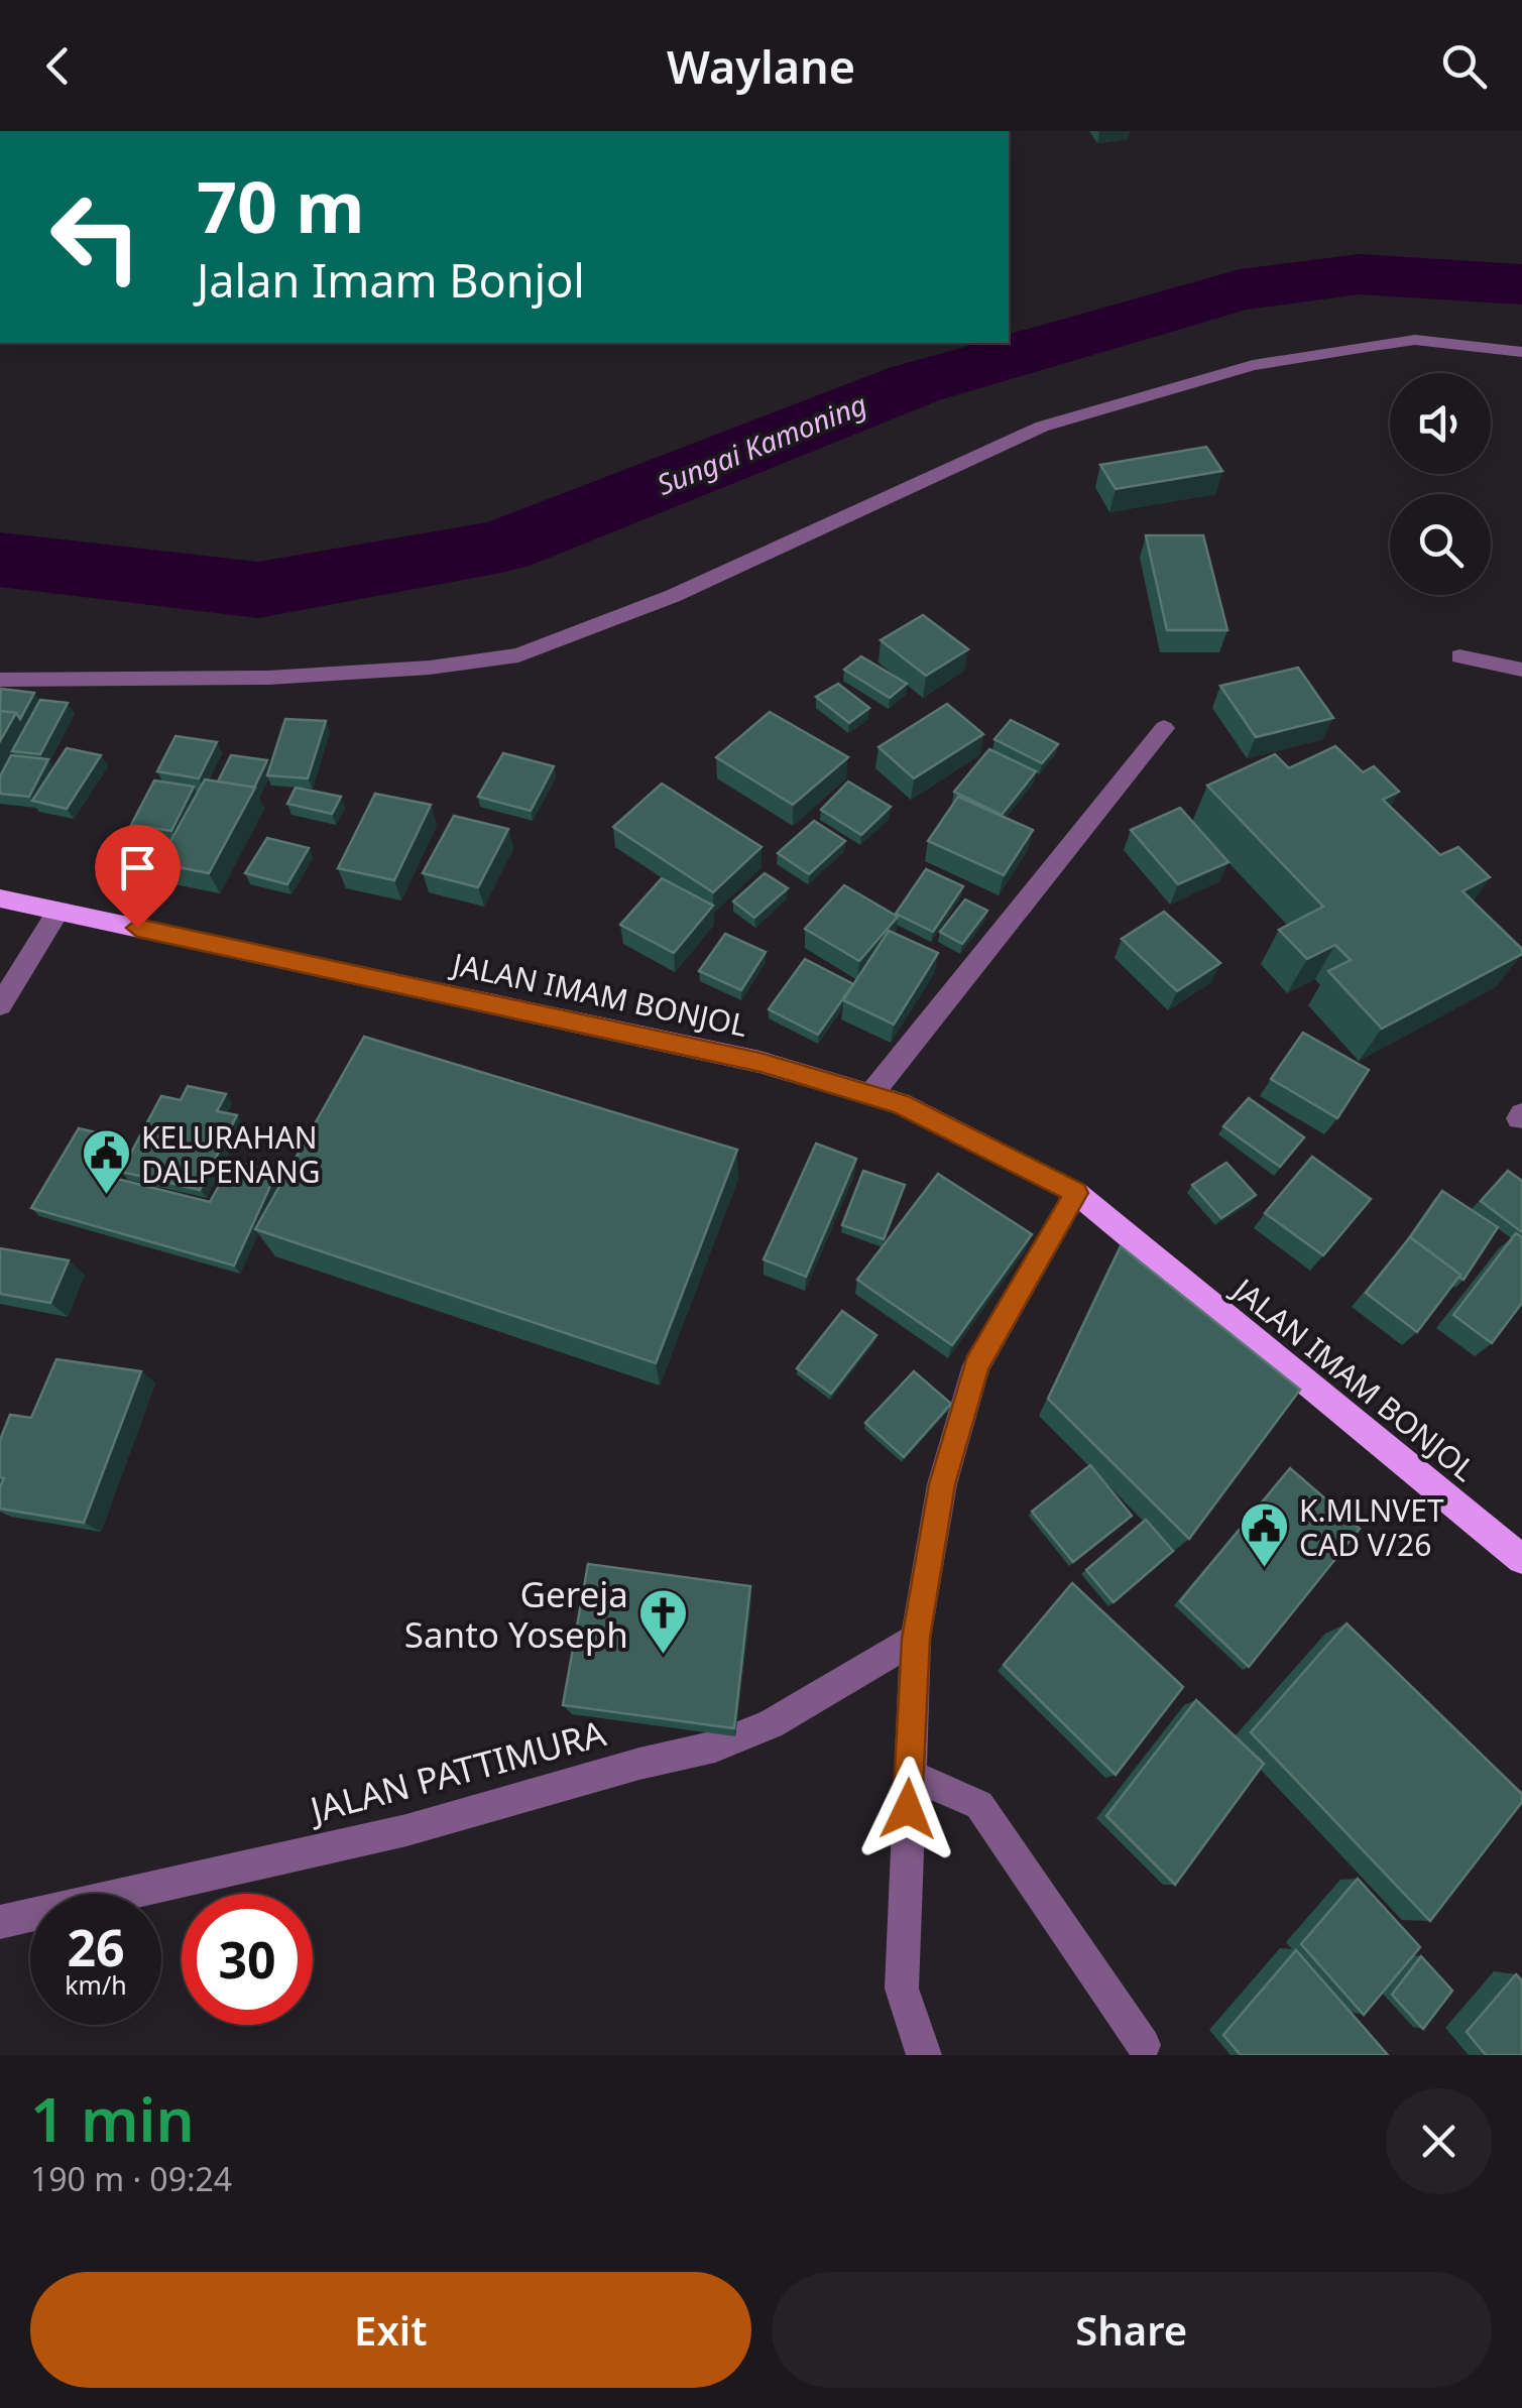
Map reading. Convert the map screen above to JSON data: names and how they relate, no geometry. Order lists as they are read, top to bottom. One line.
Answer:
{"streets":{"main road":["JALAN IMAM BONJOL"],"street":["JALAN PATTIMURA"]},"water":["Sungai Kamoning"],"places":{"public building":["KELURAHAN DALPENANG","K.MLNVET CAD V/26"],"church":["Gereja Santo Yoseph"]},"page":{"header":"Waylane","turn":["70 m","Jalan Imam Bonjol"],"speed":"26 km/h","limit":"30","heading":["1 min","190 m · 09:24"],"buttons":["Exit","Share"]}}
